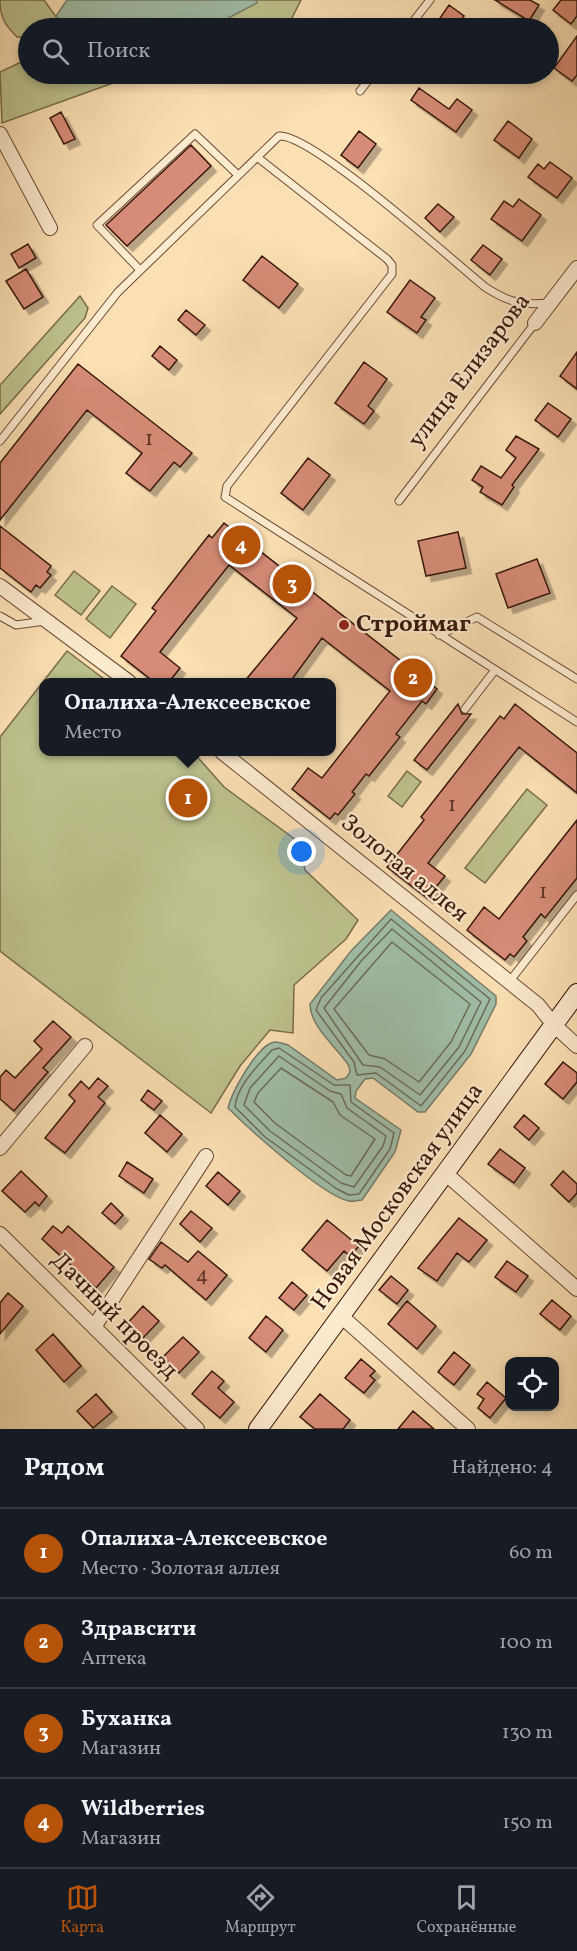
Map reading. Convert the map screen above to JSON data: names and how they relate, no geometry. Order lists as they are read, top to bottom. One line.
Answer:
{"streets":{"street":["улица Елизарова","Золотая аллея","Новая Московская улица","Дачный проезд"]},"crossings":[["Золотая аллея","Новая Московская улица"]],"places":["Строймаг"],"house_numbers":["1","1","1","4"],"page":{"search":"Поиск","pins":["4","3","2","1"],"popup":["Опалиха-Алексеевское","Место"],"heading":["Рядом","Найдено: 4"],"list":[{"mark":"1","name":"Опалиха-Алексеевское","note":"Место · Золотая аллея","value":"60 m"},{"mark":"2","name":"Здравсити","note":"Аптека","value":"100 m"},{"mark":"3","name":"Буханка","note":"Магазин","value":"130 m"},{"mark":"4","name":"Wildberries","note":"Магазин","value":"150 m"}],"nav":["Карта","Маршрут","Сохранённые"]}}
